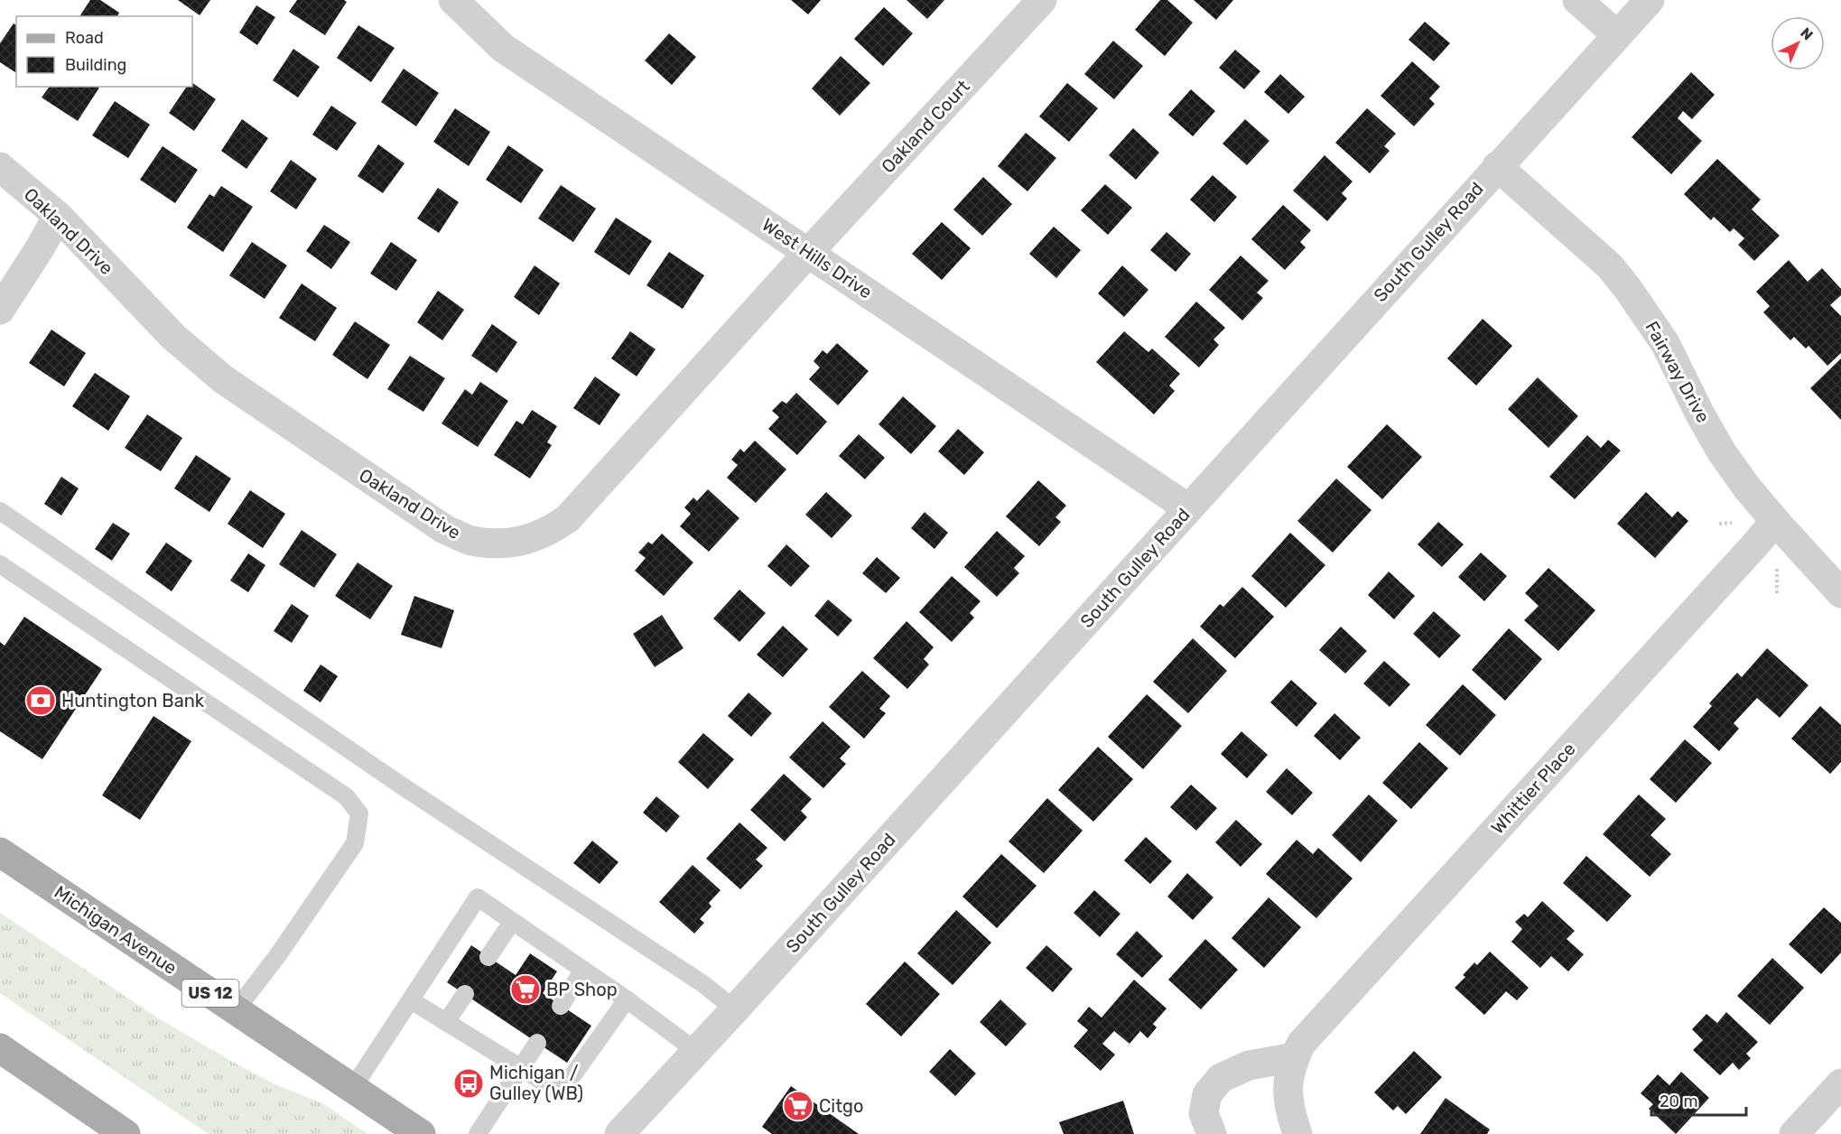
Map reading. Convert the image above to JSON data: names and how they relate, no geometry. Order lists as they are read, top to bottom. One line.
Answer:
{"streets":{"main road":["Michigan Avenue","US 12"],"street":["Oakland Court","Oakland Drive","South Gulley Road","West Hills Drive","Fairway Drive","Whittier Place"]},"crossings":[["Oakland Court","Oakland Drive"],["Oakland Court","West Hills Drive"],["Oakland Drive","West Hills Drive"],["South Gulley Road","West Hills Drive"],["South Gulley Road","Fairway Drive"],["Fairway Drive","Whittier Place"]],"places":{"bank":["Huntington Bank"],"supermarket":["BP Shop","Citgo"],"bus stop":["Michigan / Gulley (WB)"]},"legend":["Road","Building"],"scale_bar":"20 m","north":"top right"}
